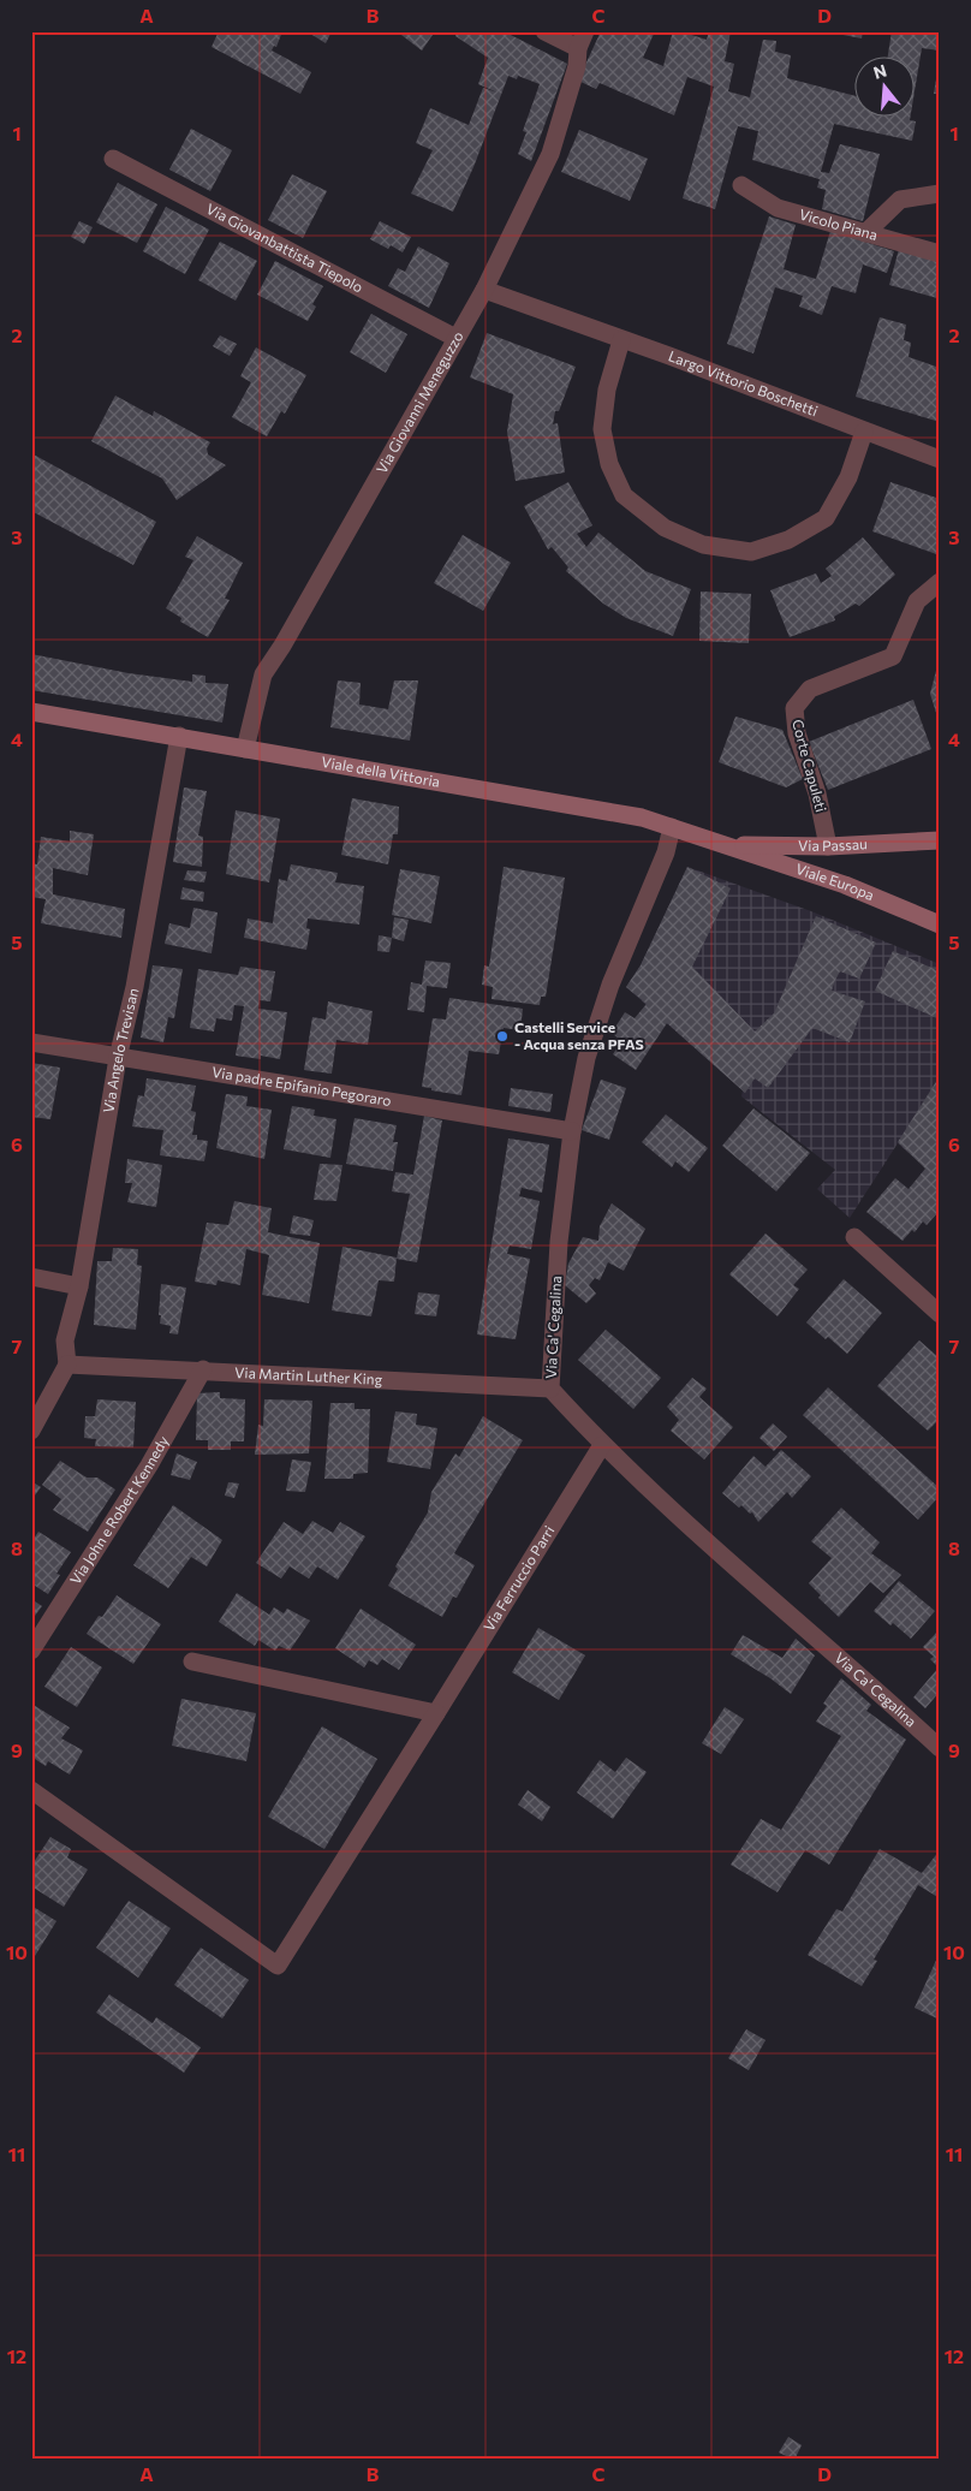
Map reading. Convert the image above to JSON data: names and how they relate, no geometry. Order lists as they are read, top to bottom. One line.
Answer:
{"streets":{"main road":["Viale della Vittoria","Via Passau","Viale Europa"],"street":["Vicolo Piana","Via Giovanbattista Tiepolo","Largo Vittorio Boschetti","Via Giovanni Meneguzzo","Corte Capuleti","Via Angelo Trevisan","Via padre Epifanio Pegoraro","Via Ca' Cegalina","Via Martin Luther King","Via John e Robert Kennedy","Via Ferruccio Parri"]},"crossings":[["Via Giovanbattista Tiepolo","Via Giovanni Meneguzzo"],["Largo Vittorio Boschetti","Via Giovanni Meneguzzo"],["Via Giovanni Meneguzzo","Viale della Vittoria"],["Corte Capuleti","Via Passau"],["Viale della Vittoria","Via Passau"],["Viale della Vittoria","Viale Europa"],["Viale della Vittoria","Via Angelo Trevisan"],["Viale della Vittoria","Via Ca' Cegalina"],["Via Passau","Viale Europa"],["Via Angelo Trevisan","Via padre Epifanio Pegoraro"],["Via Angelo Trevisan","Via Martin Luther King"],["Via padre Epifanio Pegoraro","Via Ca' Cegalina"],["Via Ca' Cegalina","Via Martin Luther King"],["Via Ca' Cegalina","Via Ferruccio Parri"],["Via Martin Luther King","Via John e Robert Kennedy"]],"places":["Castelli Service - Acqua senza PFAS"],"north":"top","grid":{"columns":["A","B","C","D"],"rows":["1","2","3","4","5","6","7","8","9","10","11","12"]}}
